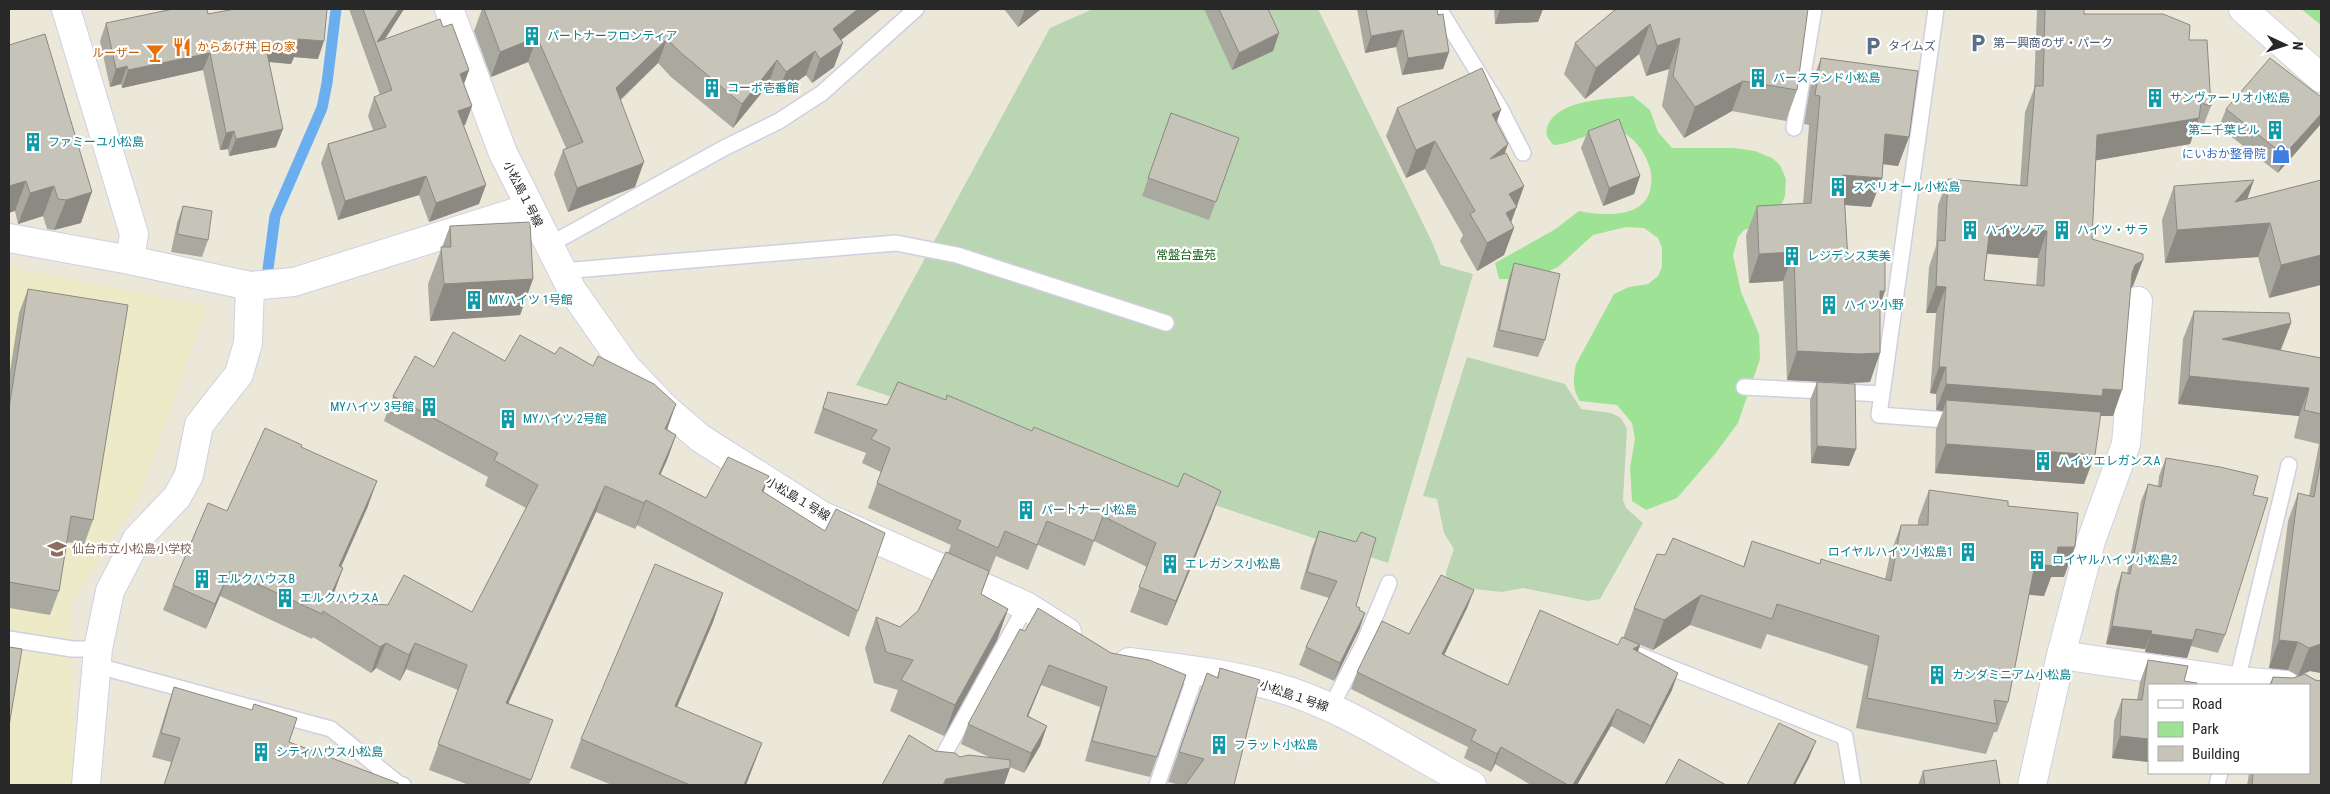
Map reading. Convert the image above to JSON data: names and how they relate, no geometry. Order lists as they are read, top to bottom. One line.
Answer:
{"streets":{"street":["小松島１号線"]},"parks":["常盤台霊苑"],"places":{"building":["パートナーフロンティア","バースランド小松島","コーポ壱番館","サンヴァーリオ小松島","第二千葉ビル","ファミーユ小松島","スペリオール小松島","ハイツノア","ハイツ・サラ","レジデンス芙美","MYハイツ 1号館","ハイツ小野","MYハイツ 3号館","MYハイツ 2号館","ハイツエレガンスA","パートナー小松島","ロイヤルハイツ小松島1","ロイヤルハイツ小松島2","エレガンス小松島","エルクハウスB","エルクハウスA","カンダミニアム小松島","フラット小松島","シティハウス小松島"],"parking":["第一興商のザ・パーク","タイムズ"],"restaurant":["からあげ丼 日の家"],"bar":["ルーザー"],"shop":["にいおか整骨院"],"school or university":["仙台市立小松島小学校"]},"legend":["Road","Park","Building"],"north":"right"}
